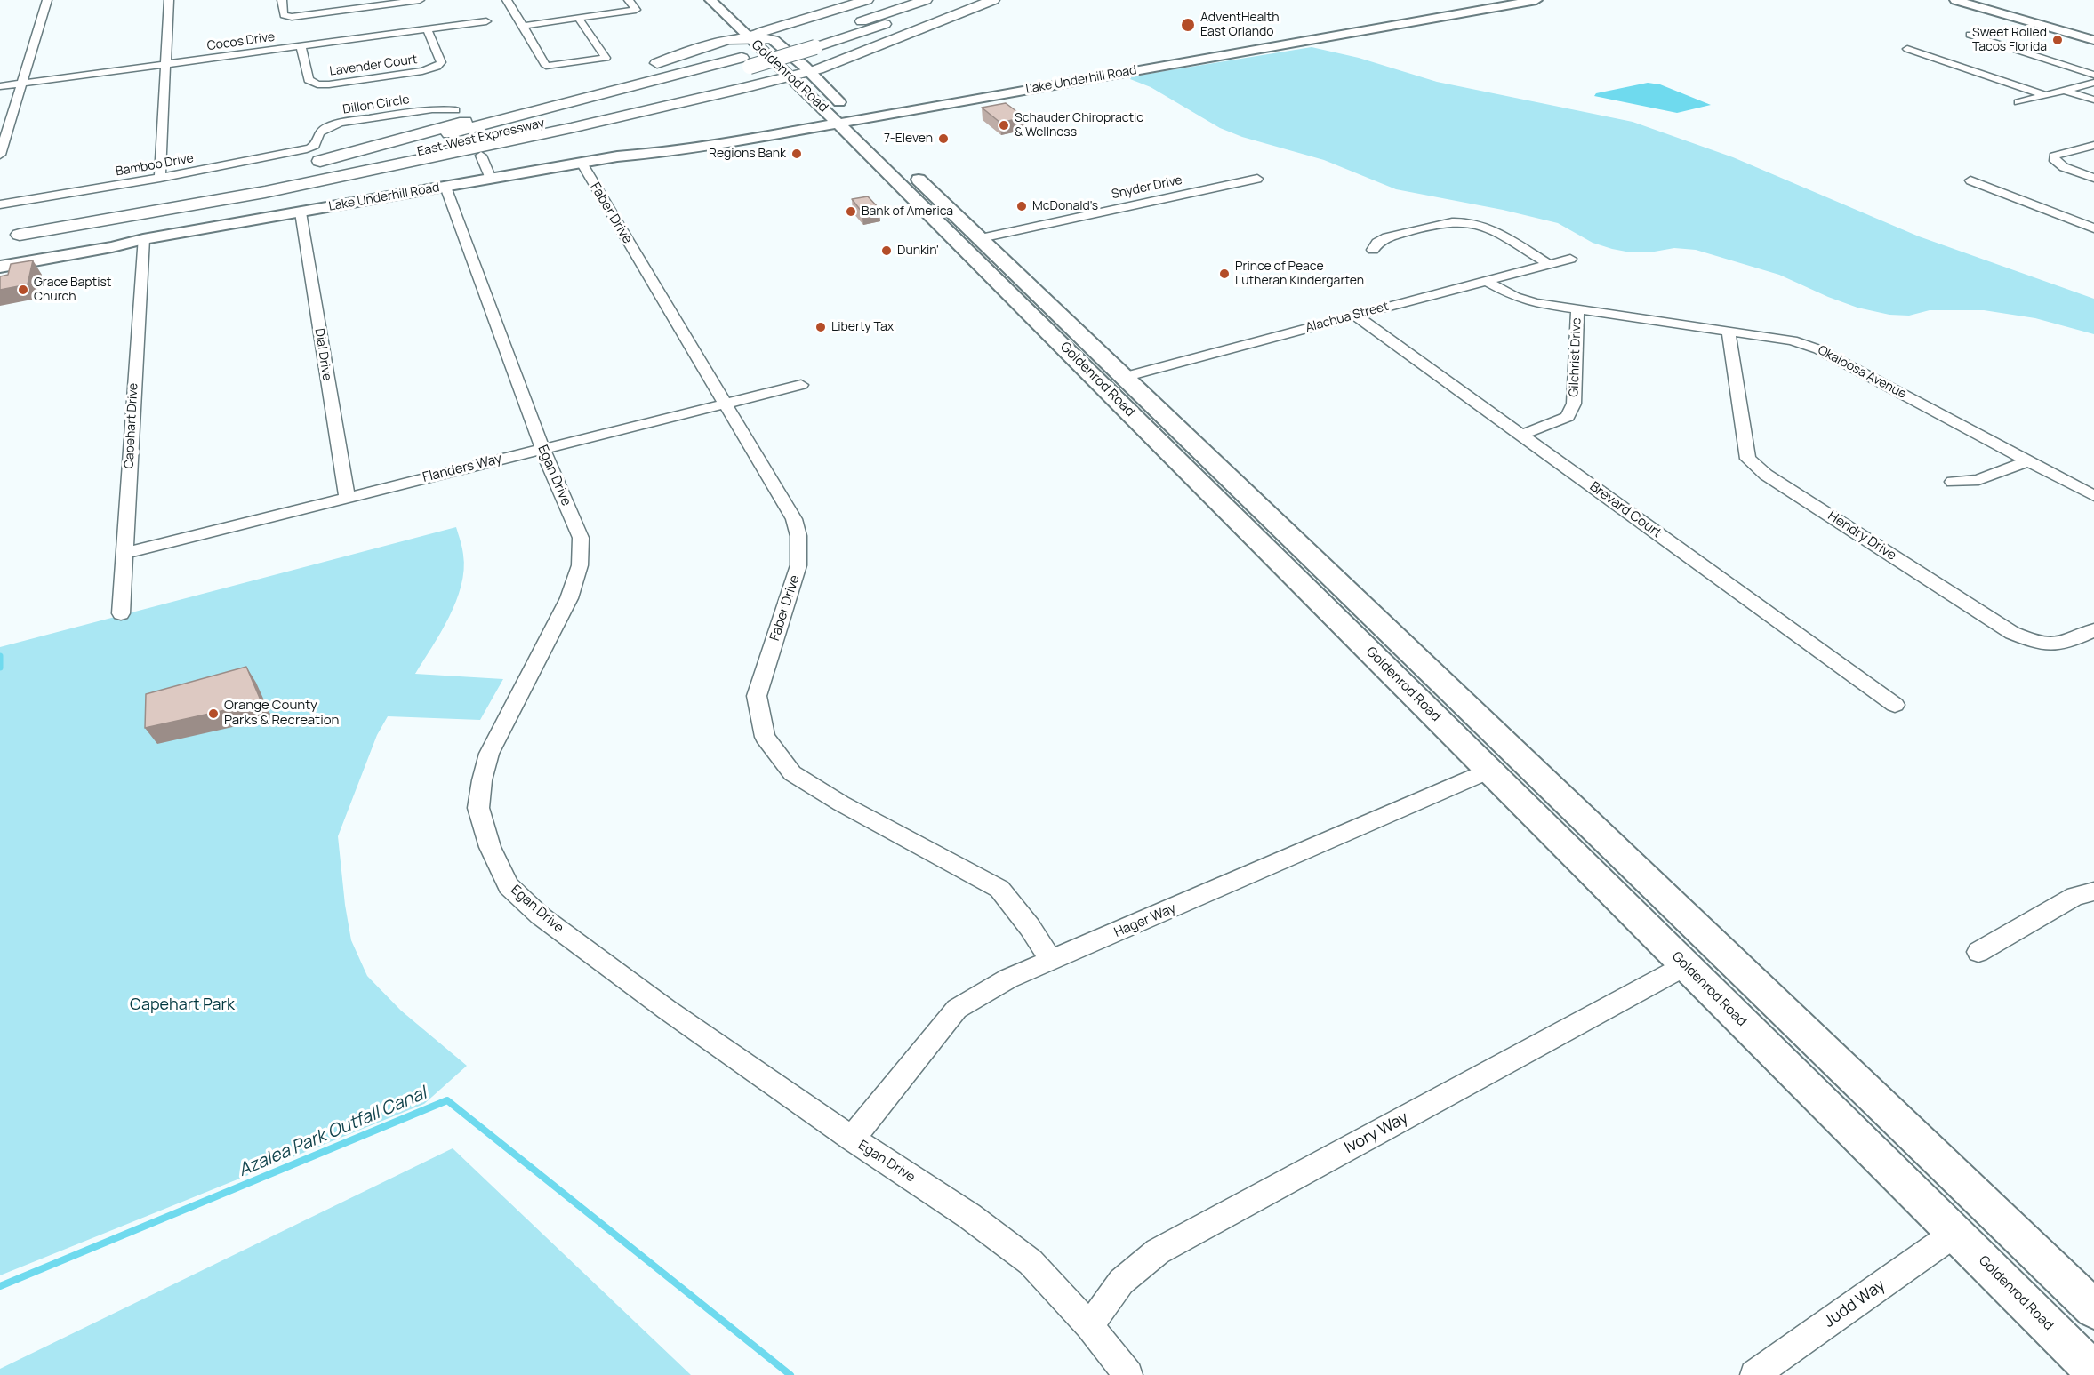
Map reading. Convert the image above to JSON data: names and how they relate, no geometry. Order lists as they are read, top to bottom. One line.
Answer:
{"streets":{"highway":["East-West Expressway"],"main road":["Goldenrod Road","Lake Underhill Road"],"street":["Cocos Drive","Lavender Court","Dillon Circle","Bamboo Drive","Snyder Drive","Faber Drive","Alachua Street","Dial Drive","Gilchrist Drive","Okaloosa Avenue","Capehart Drive","Flanders Way","Egan Drive","Brevard Court","Hendry Drive","Hager Way","Ivory Way","Judd Way"]},"crossings":[["Cocos Drive","Lavender Court"],["Goldenrod Road","Lake Underhill Road"],["Goldenrod Road","Snyder Drive"],["Goldenrod Road","Alachua Street"],["Goldenrod Road","Hager Way"],["Goldenrod Road","Ivory Way"],["Goldenrod Road","Judd Way"],["Lake Underhill Road","Faber Drive"],["Lake Underhill Road","Dial Drive"],["Lake Underhill Road","Capehart Drive"],["Lake Underhill Road","Egan Drive"],["Dillon Circle","East-West Expressway"],["Dillon Circle","Bamboo Drive"],["East-West Expressway","Bamboo Drive"],["Faber Drive","Flanders Way"],["Faber Drive","Hager Way"],["Alachua Street","Okaloosa Avenue"],["Alachua Street","Brevard Court"],["Dial Drive","Flanders Way"],["Gilchrist Drive","Okaloosa Avenue"],["Gilchrist Drive","Brevard Court"],["Okaloosa Avenue","Hendry Drive"],["Capehart Drive","Flanders Way"],["Flanders Way","Egan Drive"],["Egan Drive","Hager Way"],["Egan Drive","Ivory Way"]],"water":["Azalea Park Outfall Canal"],"parks":["Capehart Park"],"places":["AdventHealth East Orlando","Sweet Rolled Tacos Florida","Schauder Chiropractic & Wellness","7-Eleven","Regions Bank","McDonald's","Bank of America","Dunkin'","Prince of Peace Lutheran Kindergarten","Grace Baptist Church","Liberty Tax","Orange County Parks & Recreation"]}
